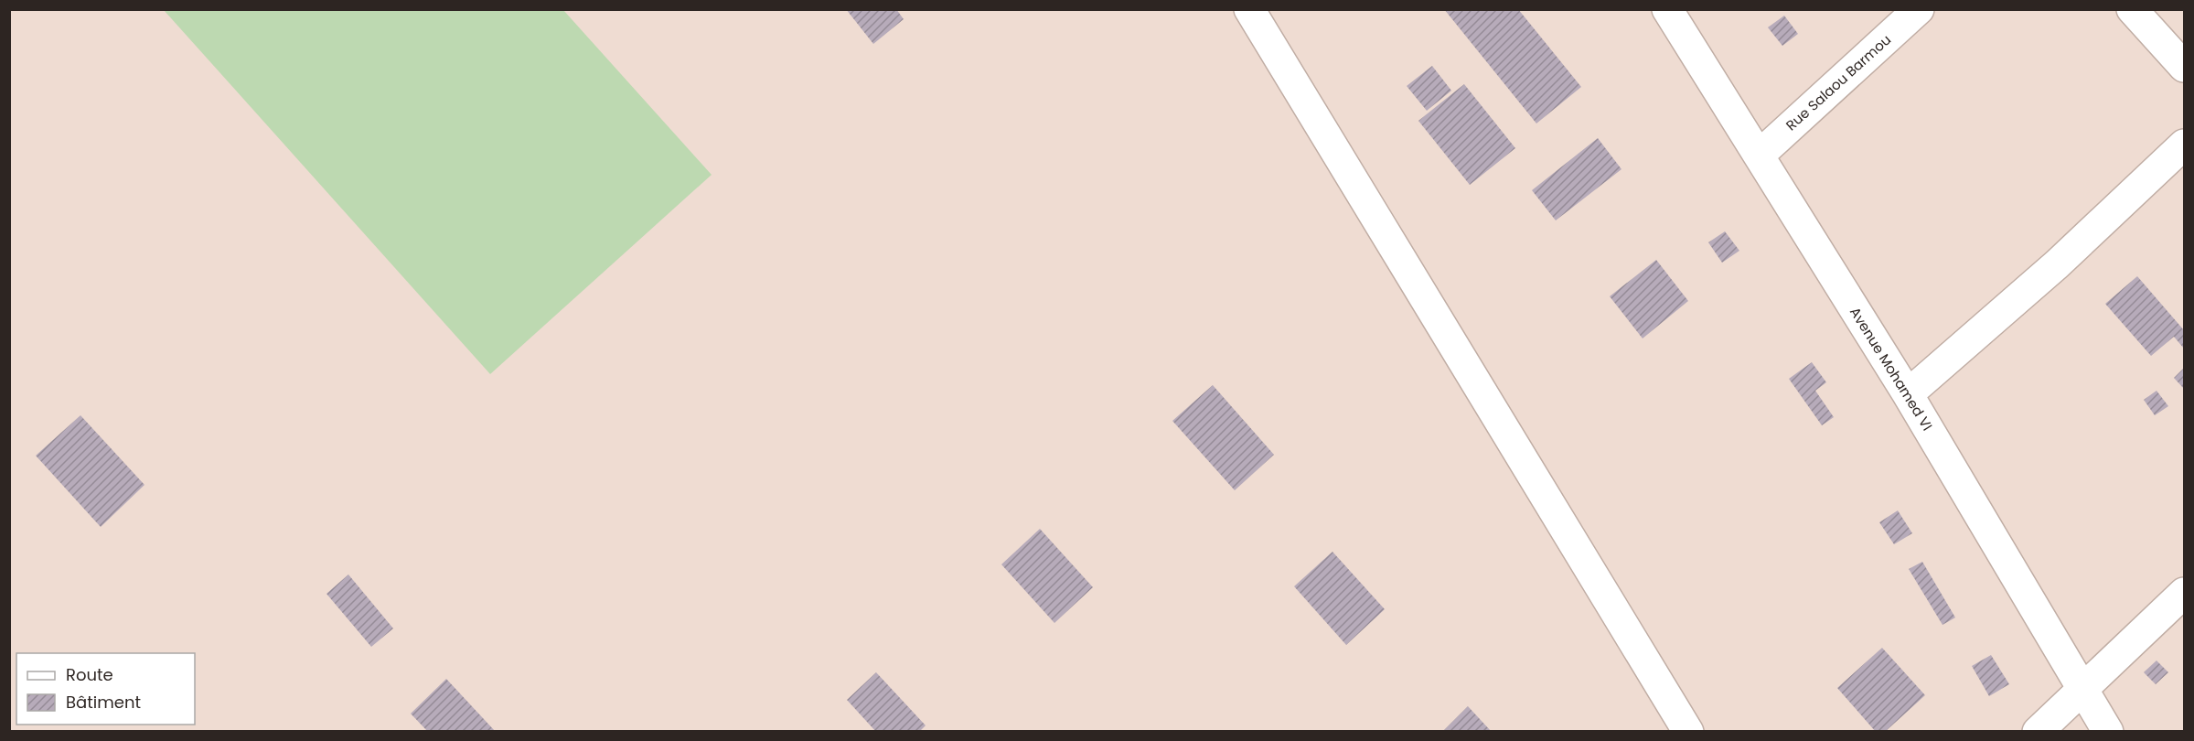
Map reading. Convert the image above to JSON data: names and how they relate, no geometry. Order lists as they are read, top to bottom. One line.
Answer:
{"streets":{"street":["Rue Salaou Barmou","Avenue Mohamed VI"]},"crossings":[["Rue Salaou Barmou","Avenue Mohamed VI"]],"legend":["Route","Bâtiment"]}
